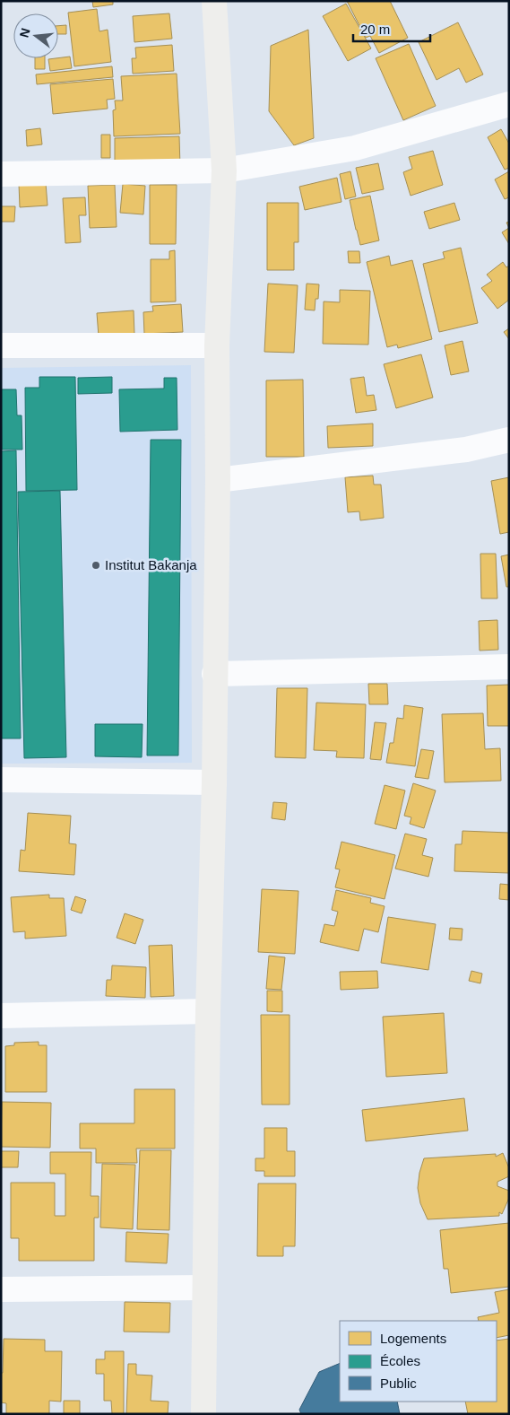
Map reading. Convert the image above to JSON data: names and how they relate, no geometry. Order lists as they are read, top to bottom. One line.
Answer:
{"places":["Institut Bakanja"],"legend":["Logements","Écoles","Public"],"scale_bar":"20 m","north":"left"}
